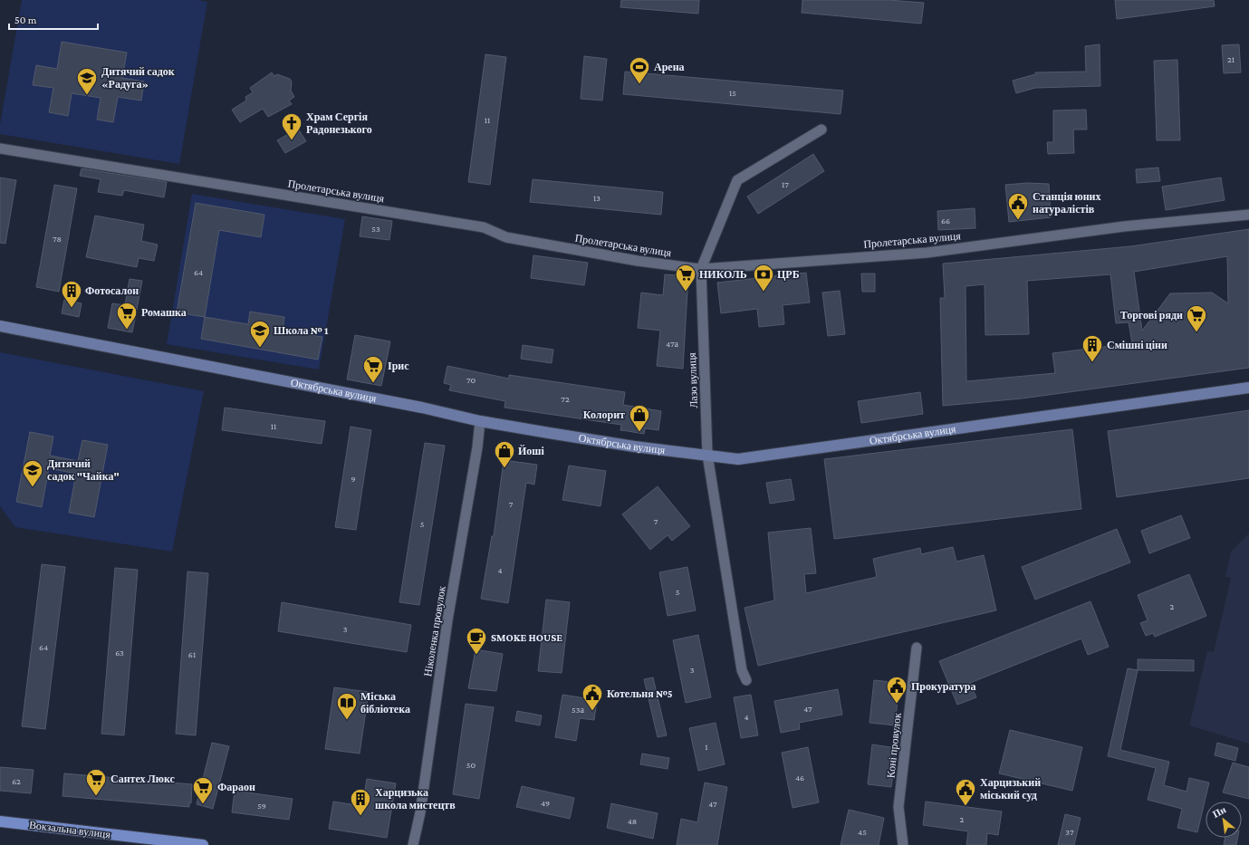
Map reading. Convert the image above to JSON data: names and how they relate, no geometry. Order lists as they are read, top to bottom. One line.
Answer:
{"streets":{"main road":["Октябрська вулиця","Вокзальна вулиця"],"street":["Пролетарська вулиця","Лазо вулиця","Ніколенка провулок","Коні провулок"]},"crossings":[["Пролетарська вулиця","Лазо вулиця"],["Лазо вулиця","Октябрська вулиця"],["Октябрська вулиця","Ніколенка провулок"]],"places":{"sports":["Арена"],"school or university":["Дитячий садок «Радуга»","Школа № 1","Дитячий садок \"Чайка\""],"church":["Храм Сергія Радонезького"],"public building":["Станція юних натуралістів","Прокуратура","Котельня №5","Харцизький міський суд"],"supermarket":["НИКОЛЬ","Ромашка","Торгові ряди","Ірис","Сантех Люкс","Фараон"],"bank":["ЦРБ"],"building":["Фотосалон","Смішні ціни","Харцизька школа мистецтв"],"shop":["Колорит","Йоші"],"cafe":["SMOKE HOUSE"],"library":["Міська бібліотека"]},"house_numbers":["21","15","11","17","13","66","53","78","64","47а","70","72","11","9","7","7","5","4","5","2","3","64","63","61","3","47","53а","4","1","50","46","62","49","47","59","2","48","45","37"],"scale_bar":"50 m","north":"top left"}
